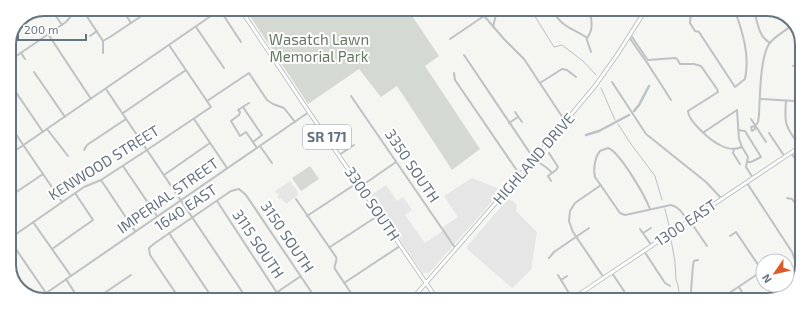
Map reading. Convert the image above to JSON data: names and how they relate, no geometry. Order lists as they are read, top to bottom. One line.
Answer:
{"streets":{"main road":["SR 171","HIGHLAND DRIVE","3300 SOUTH","1300 EAST"],"street":["KENWOOD STREET","3350 SOUTH","IMPERIAL STREET","1640 EAST","3150 SOUTH","3115 SOUTH"]},"crossings":[["HIGHLAND DRIVE","3350 SOUTH"],["HIGHLAND DRIVE","3300 SOUTH"],["IMPERIAL STREET","3300 SOUTH"],["1640 EAST","3150 SOUTH"],["1640 EAST","3115 SOUTH"]],"parks":["Wasatch Lawn Memorial Park"],"scale_bar":"200 m","north":"bottom left"}
